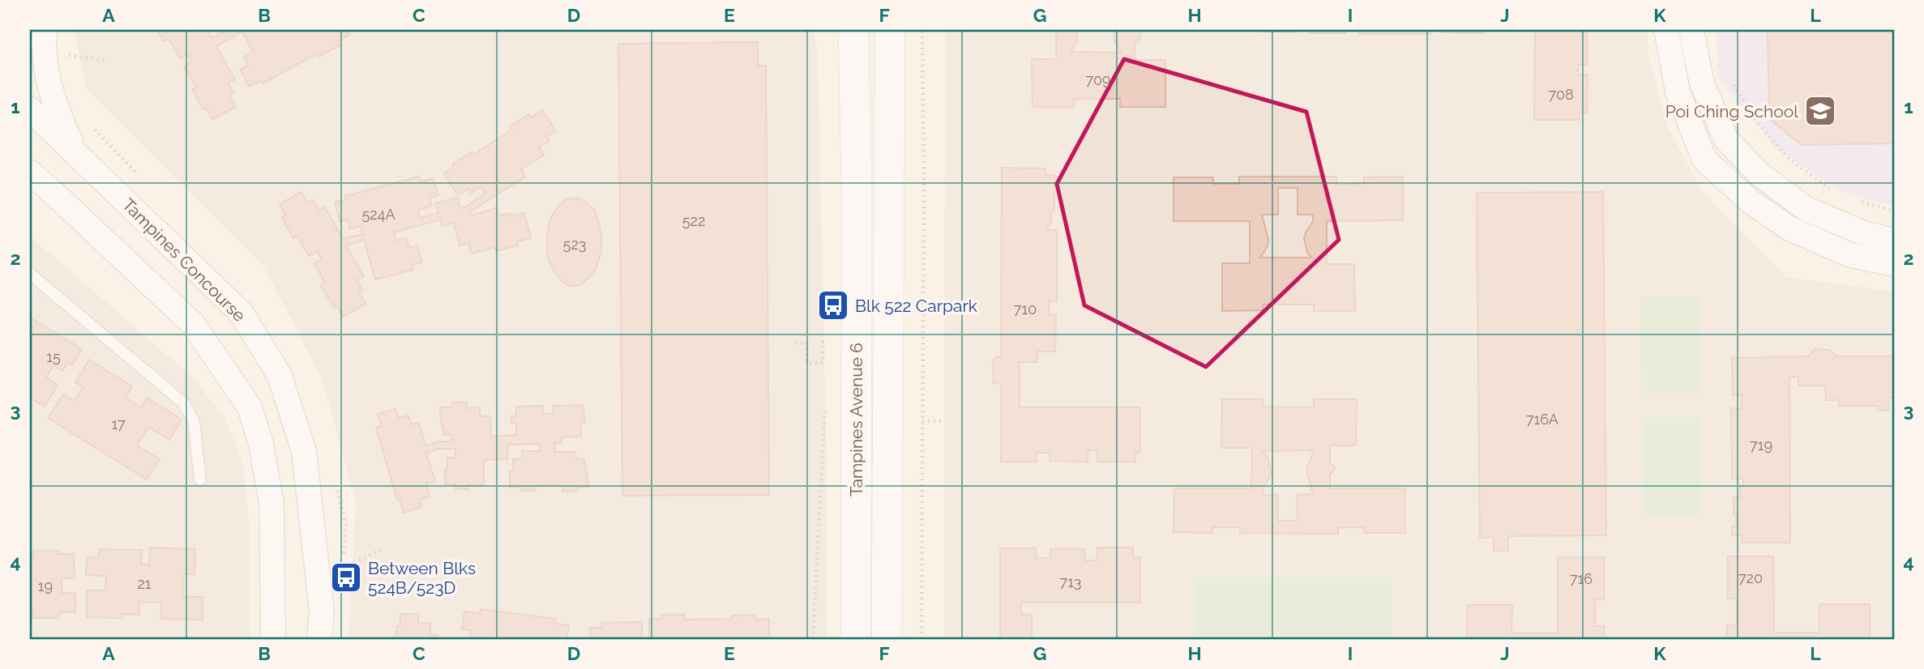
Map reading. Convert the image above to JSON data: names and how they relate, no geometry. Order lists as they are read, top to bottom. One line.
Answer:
{"streets":{"street":["Tampines Concourse","Tampines Avenue 6"]},"places":{"school or university":["Poi Ching School"],"bus stop":["Blk 522 Carpark","Between Blks 524B/523D"]},"house_numbers":["709","708","524A","522","523","710","15","716A","17","719","720","716","713","21","19"],"grid":{"columns":["A","B","C","D","E","F","G","H","I","J","K","L"],"rows":["1","2","3","4"]}}
